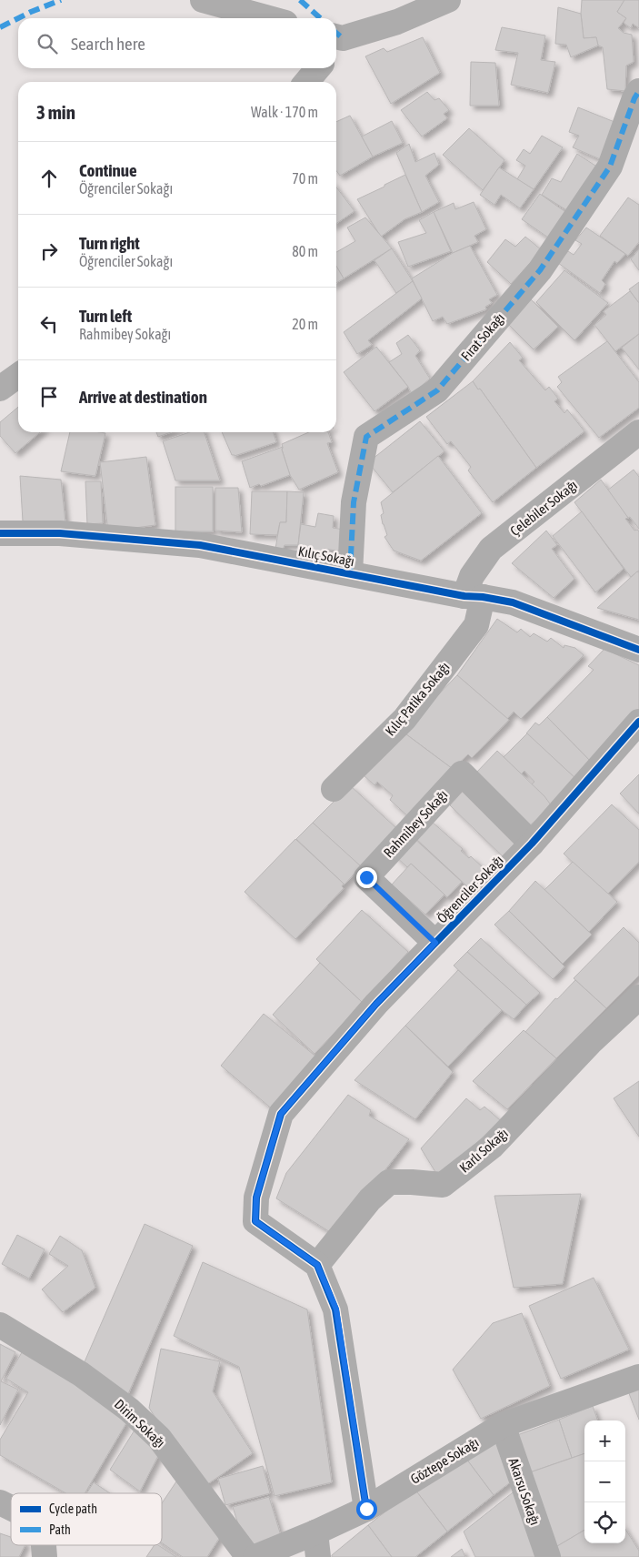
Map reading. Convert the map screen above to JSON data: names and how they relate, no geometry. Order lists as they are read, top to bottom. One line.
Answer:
{"streets":{"street":["Fırat Sokağı","Çelebiler Sokağı","Kılıç Sokağı","Kılıç Patika Sokağı","Rahmibey Sokağı","Öğrenciler Sokağı","Karlı Sokağı","Dirim Sokağı","Göztepe Sokağı","Akarsu Sokağı"]},"crossings":[["Fırat Sokağı","Kılıç Sokağı"],["Çelebiler Sokağı","Kılıç Sokağı"],["Çelebiler Sokağı","Kılıç Patika Sokağı"],["Kılıç Sokağı","Kılıç Patika Sokağı"],["Rahmibey Sokağı","Öğrenciler Sokağı"],["Öğrenciler Sokağı","Karlı Sokağı"],["Göztepe Sokağı","Akarsu Sokağı"]],"legend":["Cycle path","Path"],"page":{"search":"Search here","heading":["3 min","Walk · 170 m"],"list":[["Continue","Öğrenciler Sokağı","70 m"],["Turn right","Öğrenciler Sokağı","80 m"],["Turn left","Rahmibey Sokağı","20 m"],"Arrive at destination"],"map_buttons":["+","−"]}}
